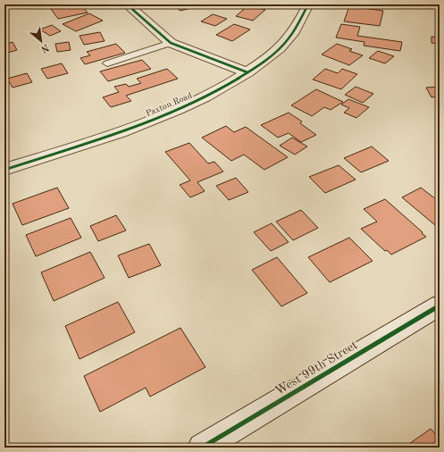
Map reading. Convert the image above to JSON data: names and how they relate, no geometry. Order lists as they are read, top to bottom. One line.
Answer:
{"streets":{"street":["Paxton Road","West 99th Street"]},"north":"bottom right"}
